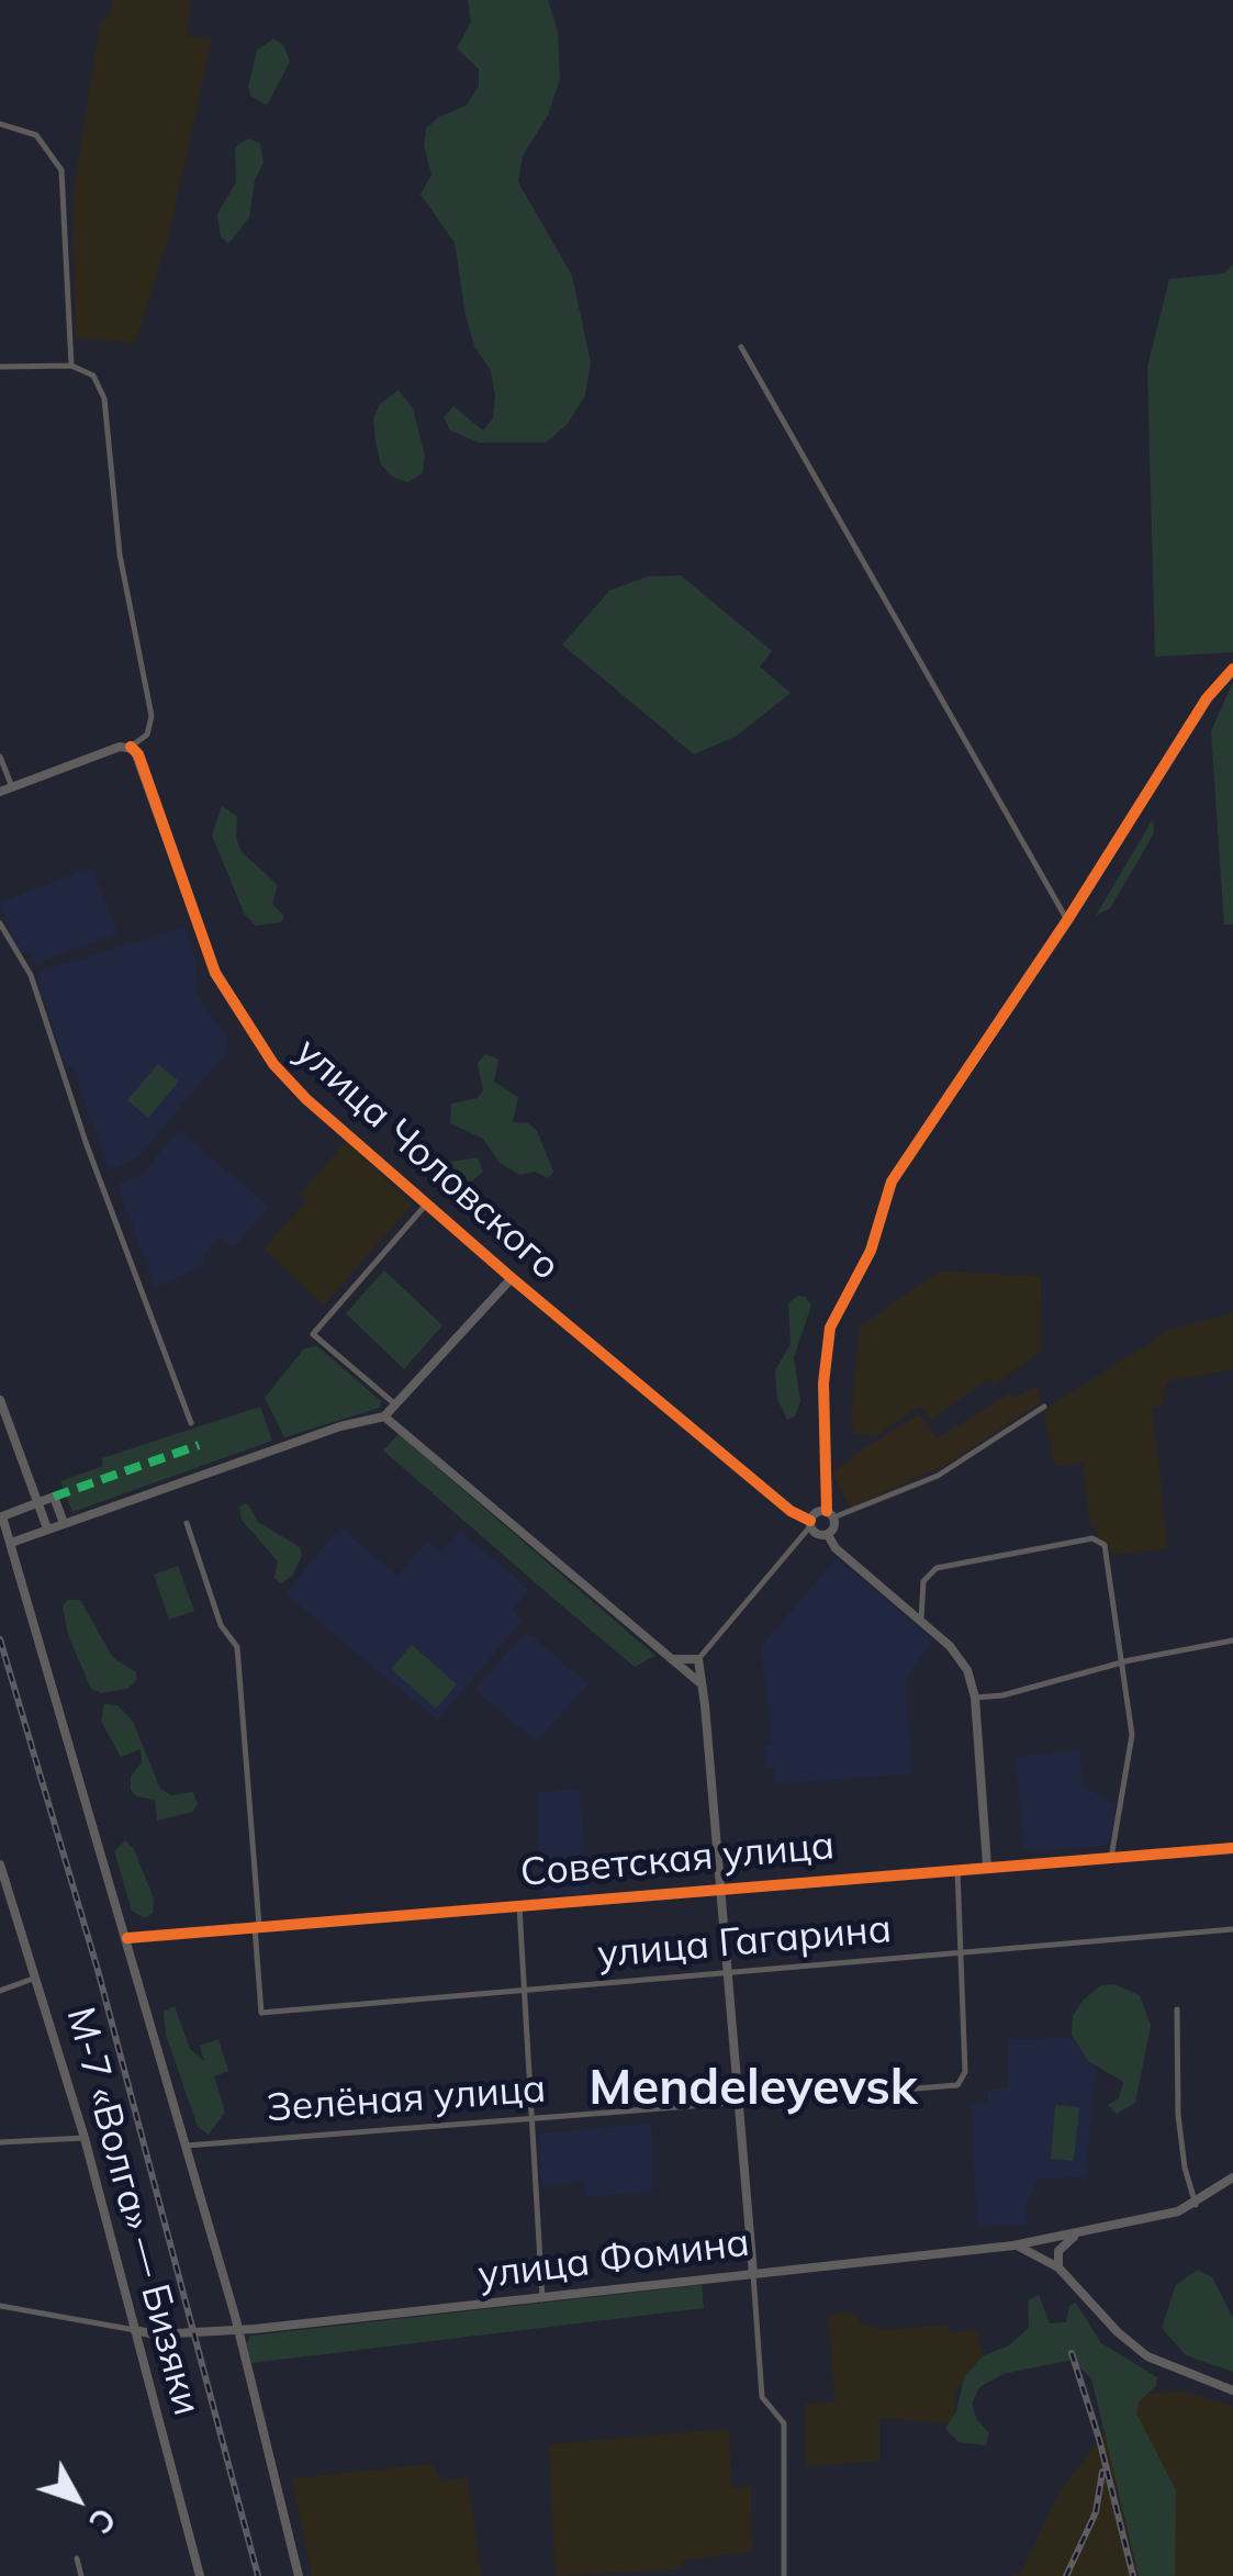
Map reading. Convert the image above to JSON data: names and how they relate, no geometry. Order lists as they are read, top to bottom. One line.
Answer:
{"streets":{"street":["улица Чоловского","Советская улица","улица Гагарина","Зелёная улица","М-7 «Волга» — Бизяки","улица Фомина"]},"crossings":[["Советская улица","улица Гагарина"],["улица Гагарина","Зелёная улица"],["М-7 «Волга» — Бизяки","улица Фомина"]],"districts":["Mendeleyevsk"],"north":"bottom right"}
